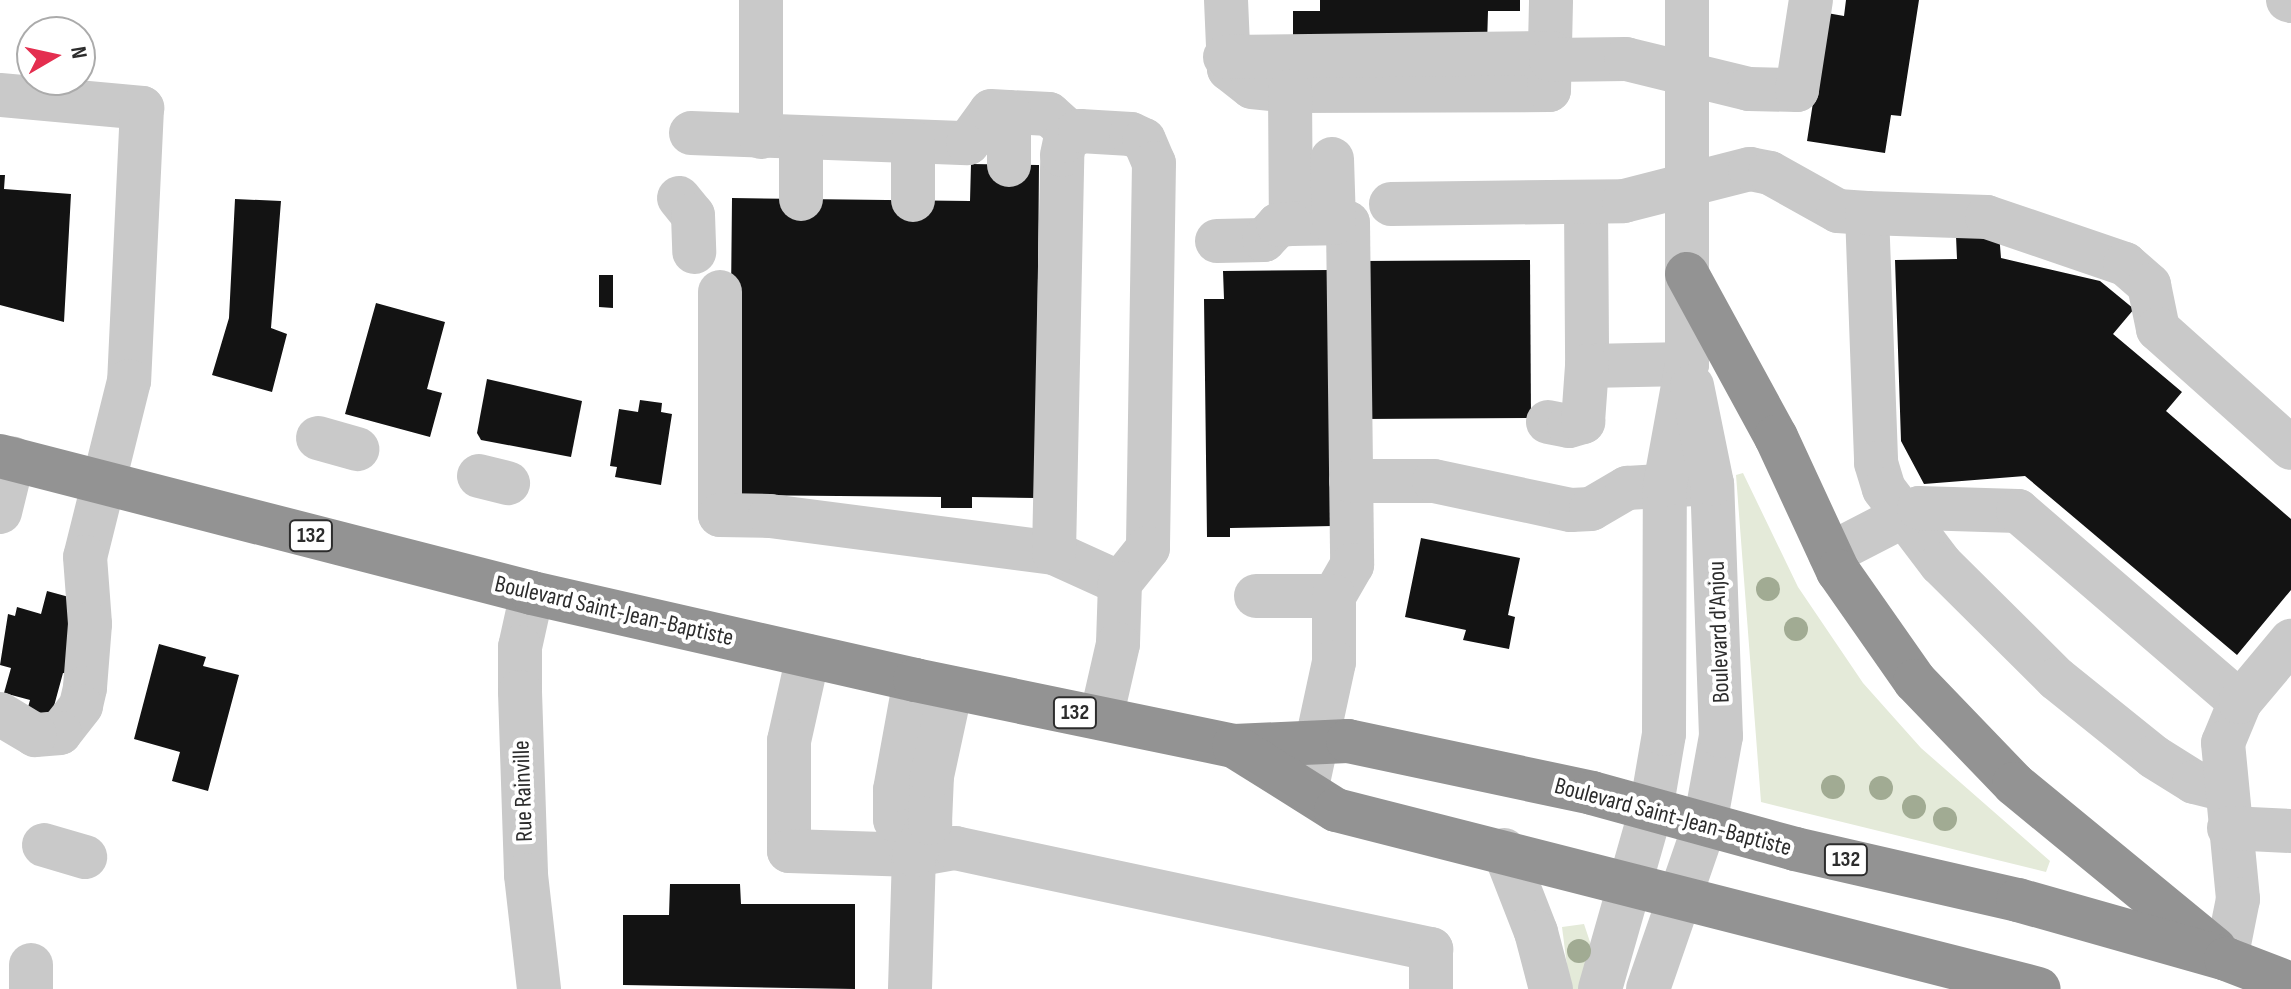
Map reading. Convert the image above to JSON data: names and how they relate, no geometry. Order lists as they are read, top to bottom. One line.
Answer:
{"streets":{"highway":["132","Boulevard Saint-Jean-Baptiste"],"street":["Boulevard d'Anjou","Rue Rainville"]},"crossings":[["Boulevard Saint-Jean-Baptiste","Boulevard d'Anjou"],["Boulevard Saint-Jean-Baptiste","Rue Rainville"]],"north":"right"}
